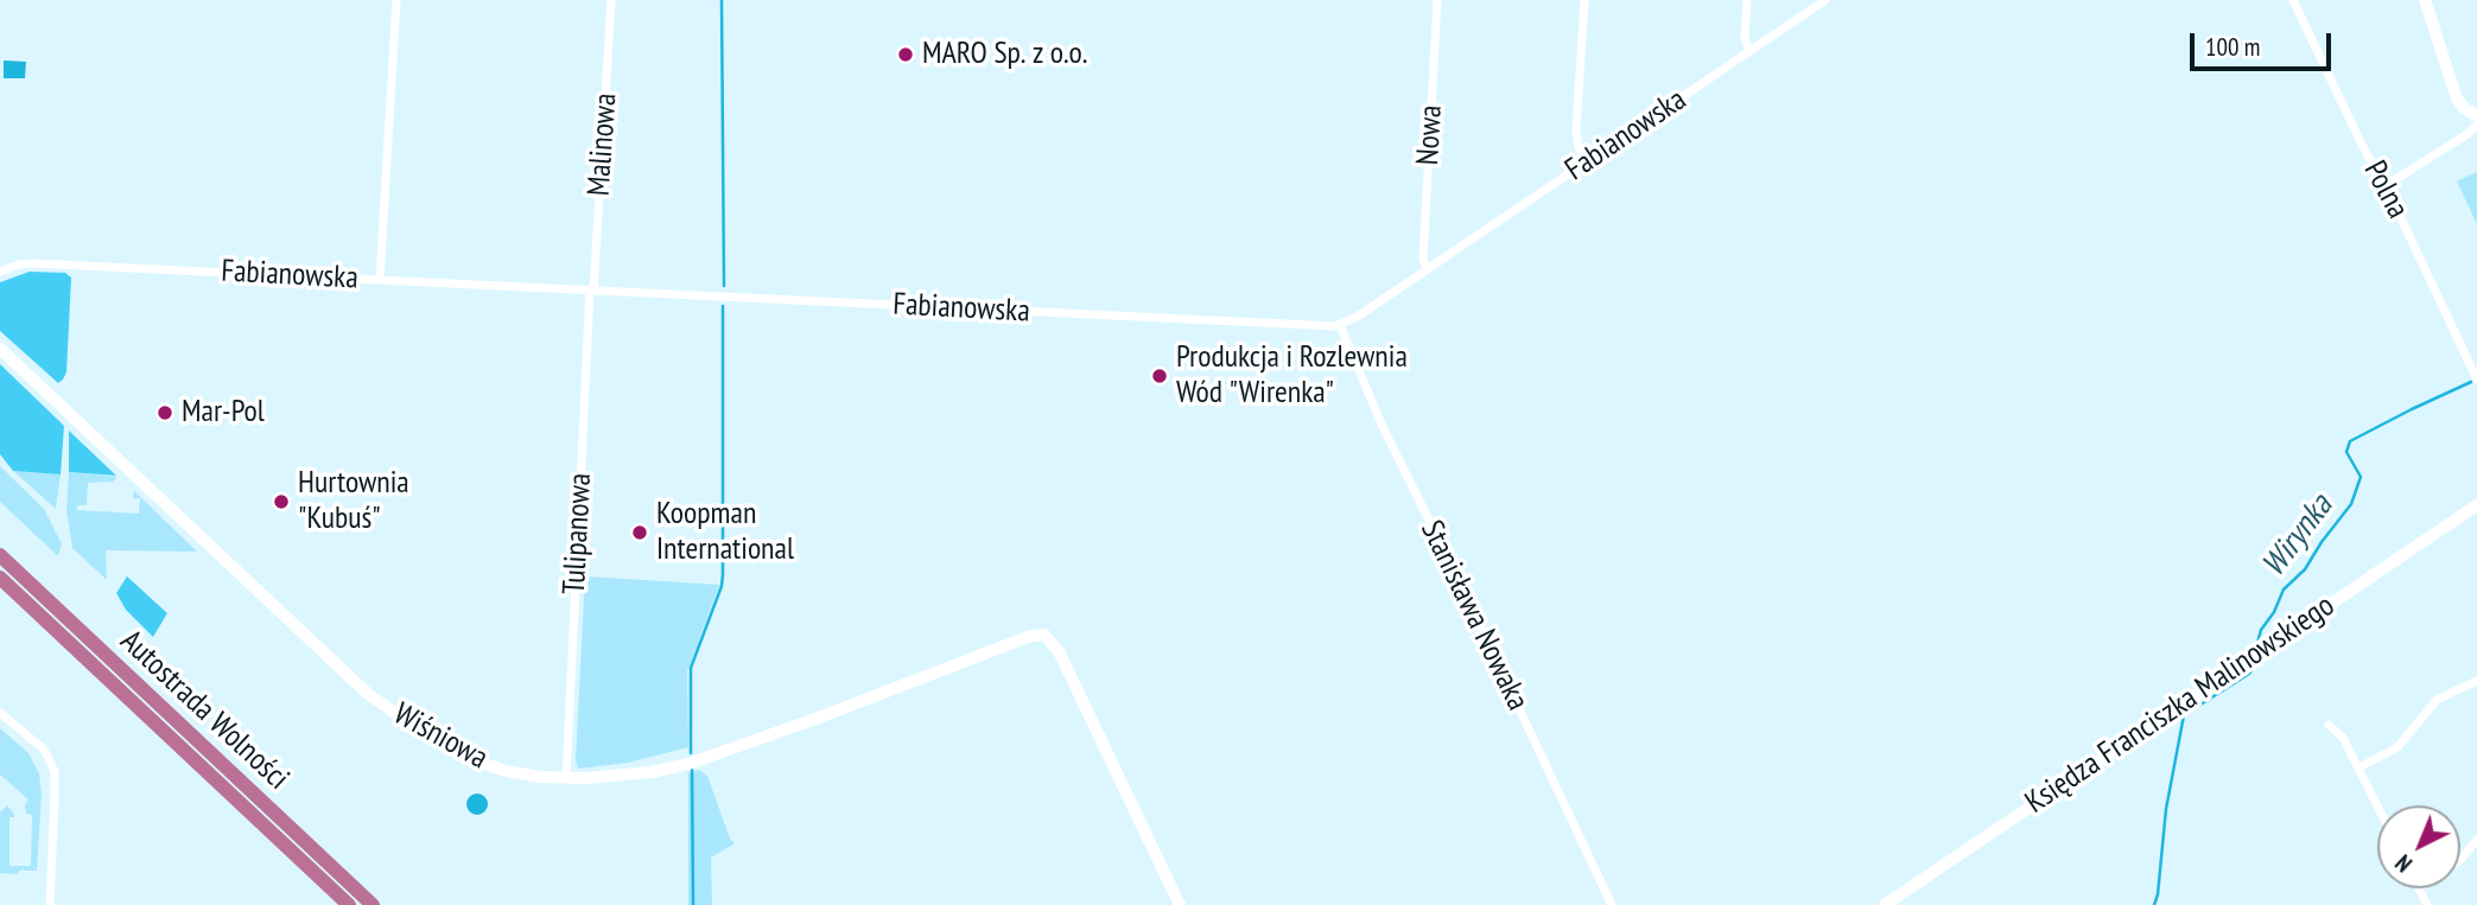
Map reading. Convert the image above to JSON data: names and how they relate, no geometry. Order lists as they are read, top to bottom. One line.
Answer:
{"streets":{"highway":["Autostrada Wolności"],"street":["Nowa","Fabianowska","Malinowa","Polna","Tulipanowa","Stanisława Nowaka","Księdza Franciszka Malinowskiego","Wiśniowa"]},"crossings":[["Nowa","Fabianowska"],["Fabianowska","Malinowa"],["Fabianowska","Tulipanowa"],["Fabianowska","Stanisława Nowaka"],["Malinowa","Tulipanowa"],["Tulipanowa","Wiśniowa"]],"water":["Wirynka"],"places":["MARO Sp. z o.o.","Produkcja i Rozlewnia Wód \"Wirenka\"","Mar-Pol","Hurtownia \"Kubuś\"","Koopman International"],"scale_bar":"100 m","north":"bottom left"}
